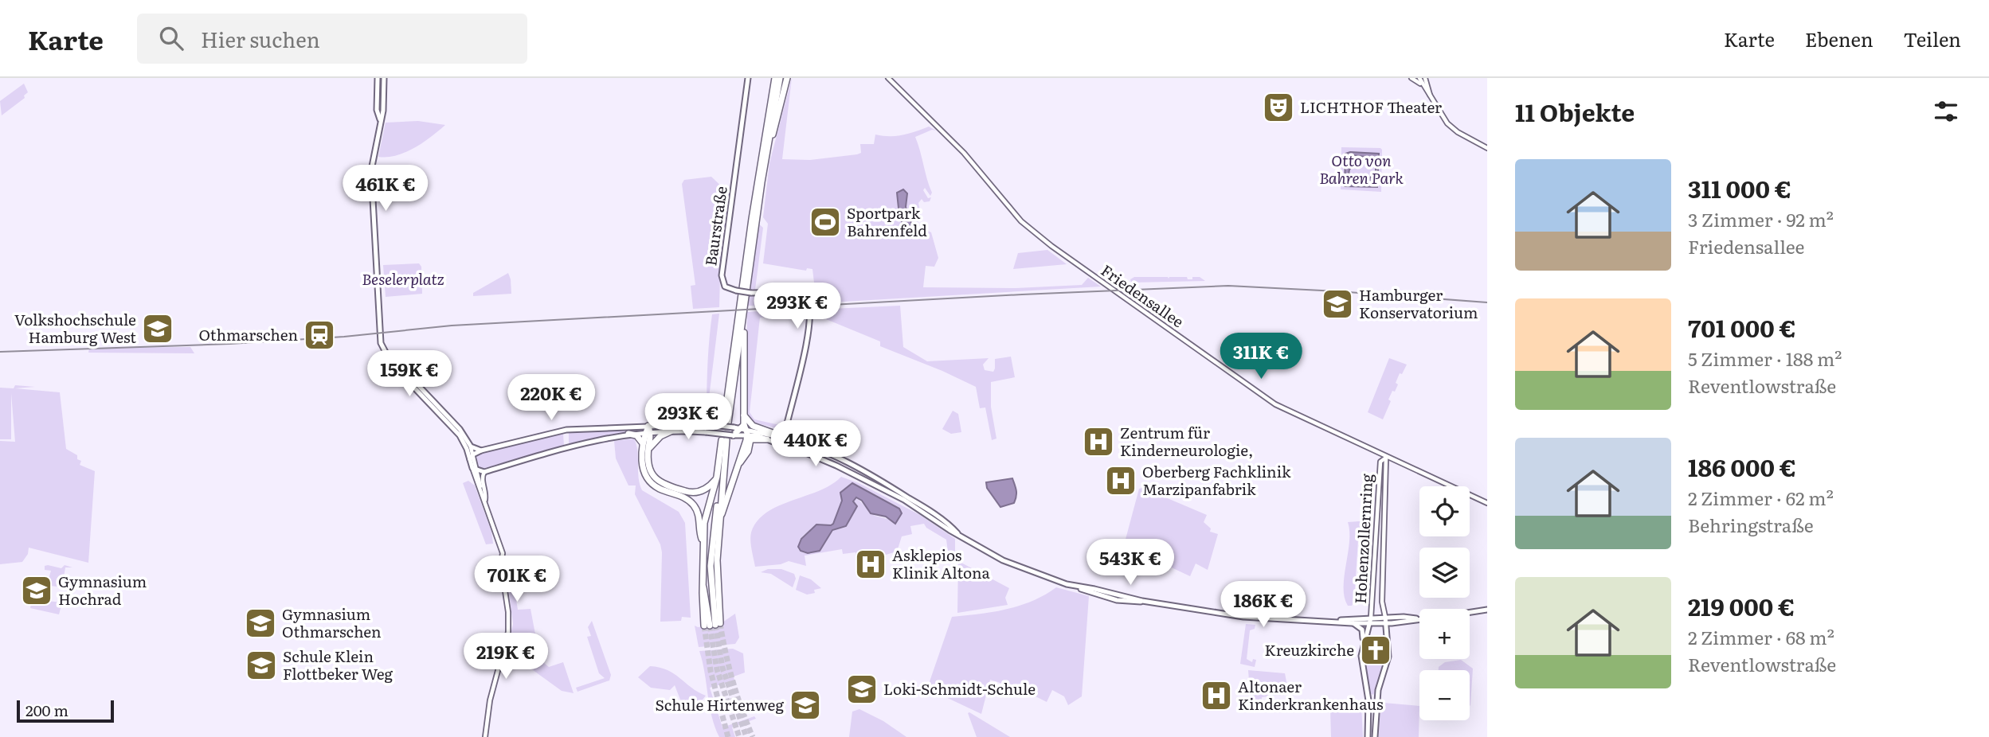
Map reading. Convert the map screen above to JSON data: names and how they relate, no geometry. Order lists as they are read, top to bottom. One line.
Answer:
{"streets":{"main road":["Baurstraße","Hohenzollernring"],"street":["Friedensallee"]},"crossings":[["Friedensallee","Hohenzollernring"]],"parks":["Otto von Bahren Park","Beselerplatz"],"places":{"theatre":["LICHTHOF Theater"],"sports":["Sportpark Bahrenfeld"],"school or university":["Hamburger Konservatorium","Volkshochschule Hamburg West","Gymnasium Hochrad","Gymnasium Othmarschen","Schule Klein Flottbeker Weg","Loki-Schmidt-Schule","Schule Hirtenweg"],"station":["Othmarschen"],"hospital":["Zentrum für Kinderneurologie,","Oberberg Fachklinik Marzipanfabrik","Asklepios Klinik Altona","Altonaer Kinderkrankenhaus"],"church":["Kreuzkirche"]},"scale_bar":"200 m","page":{"header":"Karte","search":"Hier suchen","nav":["Karte","Ebenen","Teilen"],"heading":"11 Objekte","list":[{"name":"311 000 €","note":"3 Zimmer · 92 m² · Friedensallee"},{"name":"701 000 €","note":"5 Zimmer · 188 m² · Reventlowstraße"},{"name":"186 000 €","note":"2 Zimmer · 62 m² · Behringstraße"},{"name":"219 000 €","note":"2 Zimmer · 68 m² · Reventlowstraße"}],"price":["461K €","293K €","311K €","159K €","220K €","293K €","440K €","543K €","701K €","186K €","219K €"],"map_buttons":["+","−"],"scale":"200 m"}}
